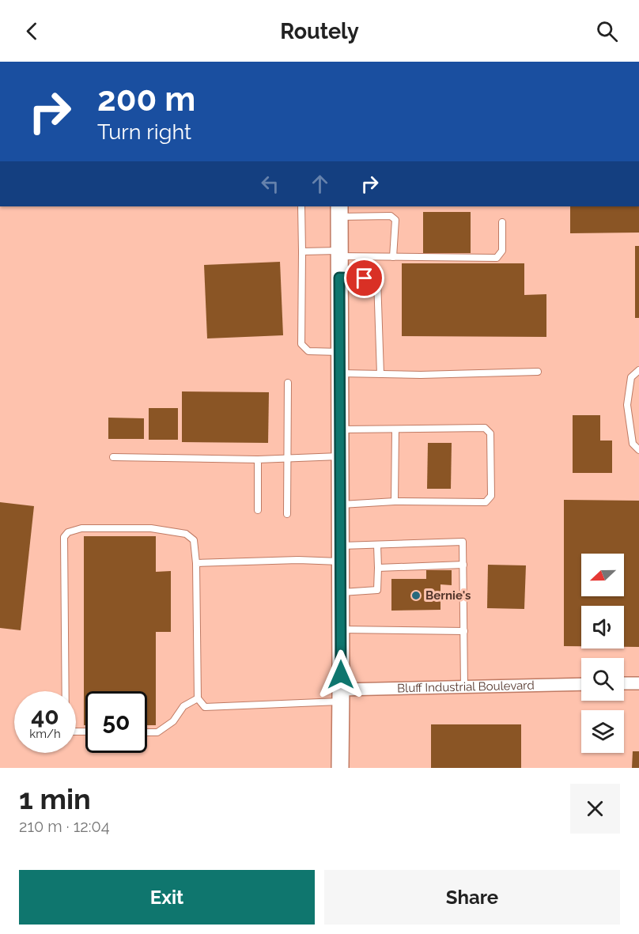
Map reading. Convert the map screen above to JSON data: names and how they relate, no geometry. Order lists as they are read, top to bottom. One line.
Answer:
{"streets":{"street":["Bluff Industrial Boulevard"]},"places":["Bernie's"],"north":"left","page":{"header":"Routely","turn":["200 m","Turn right"],"speed":"40 km/h","limit":"50","heading":["1 min","210 m · 12:04"],"buttons":["Exit","Share"]}}
